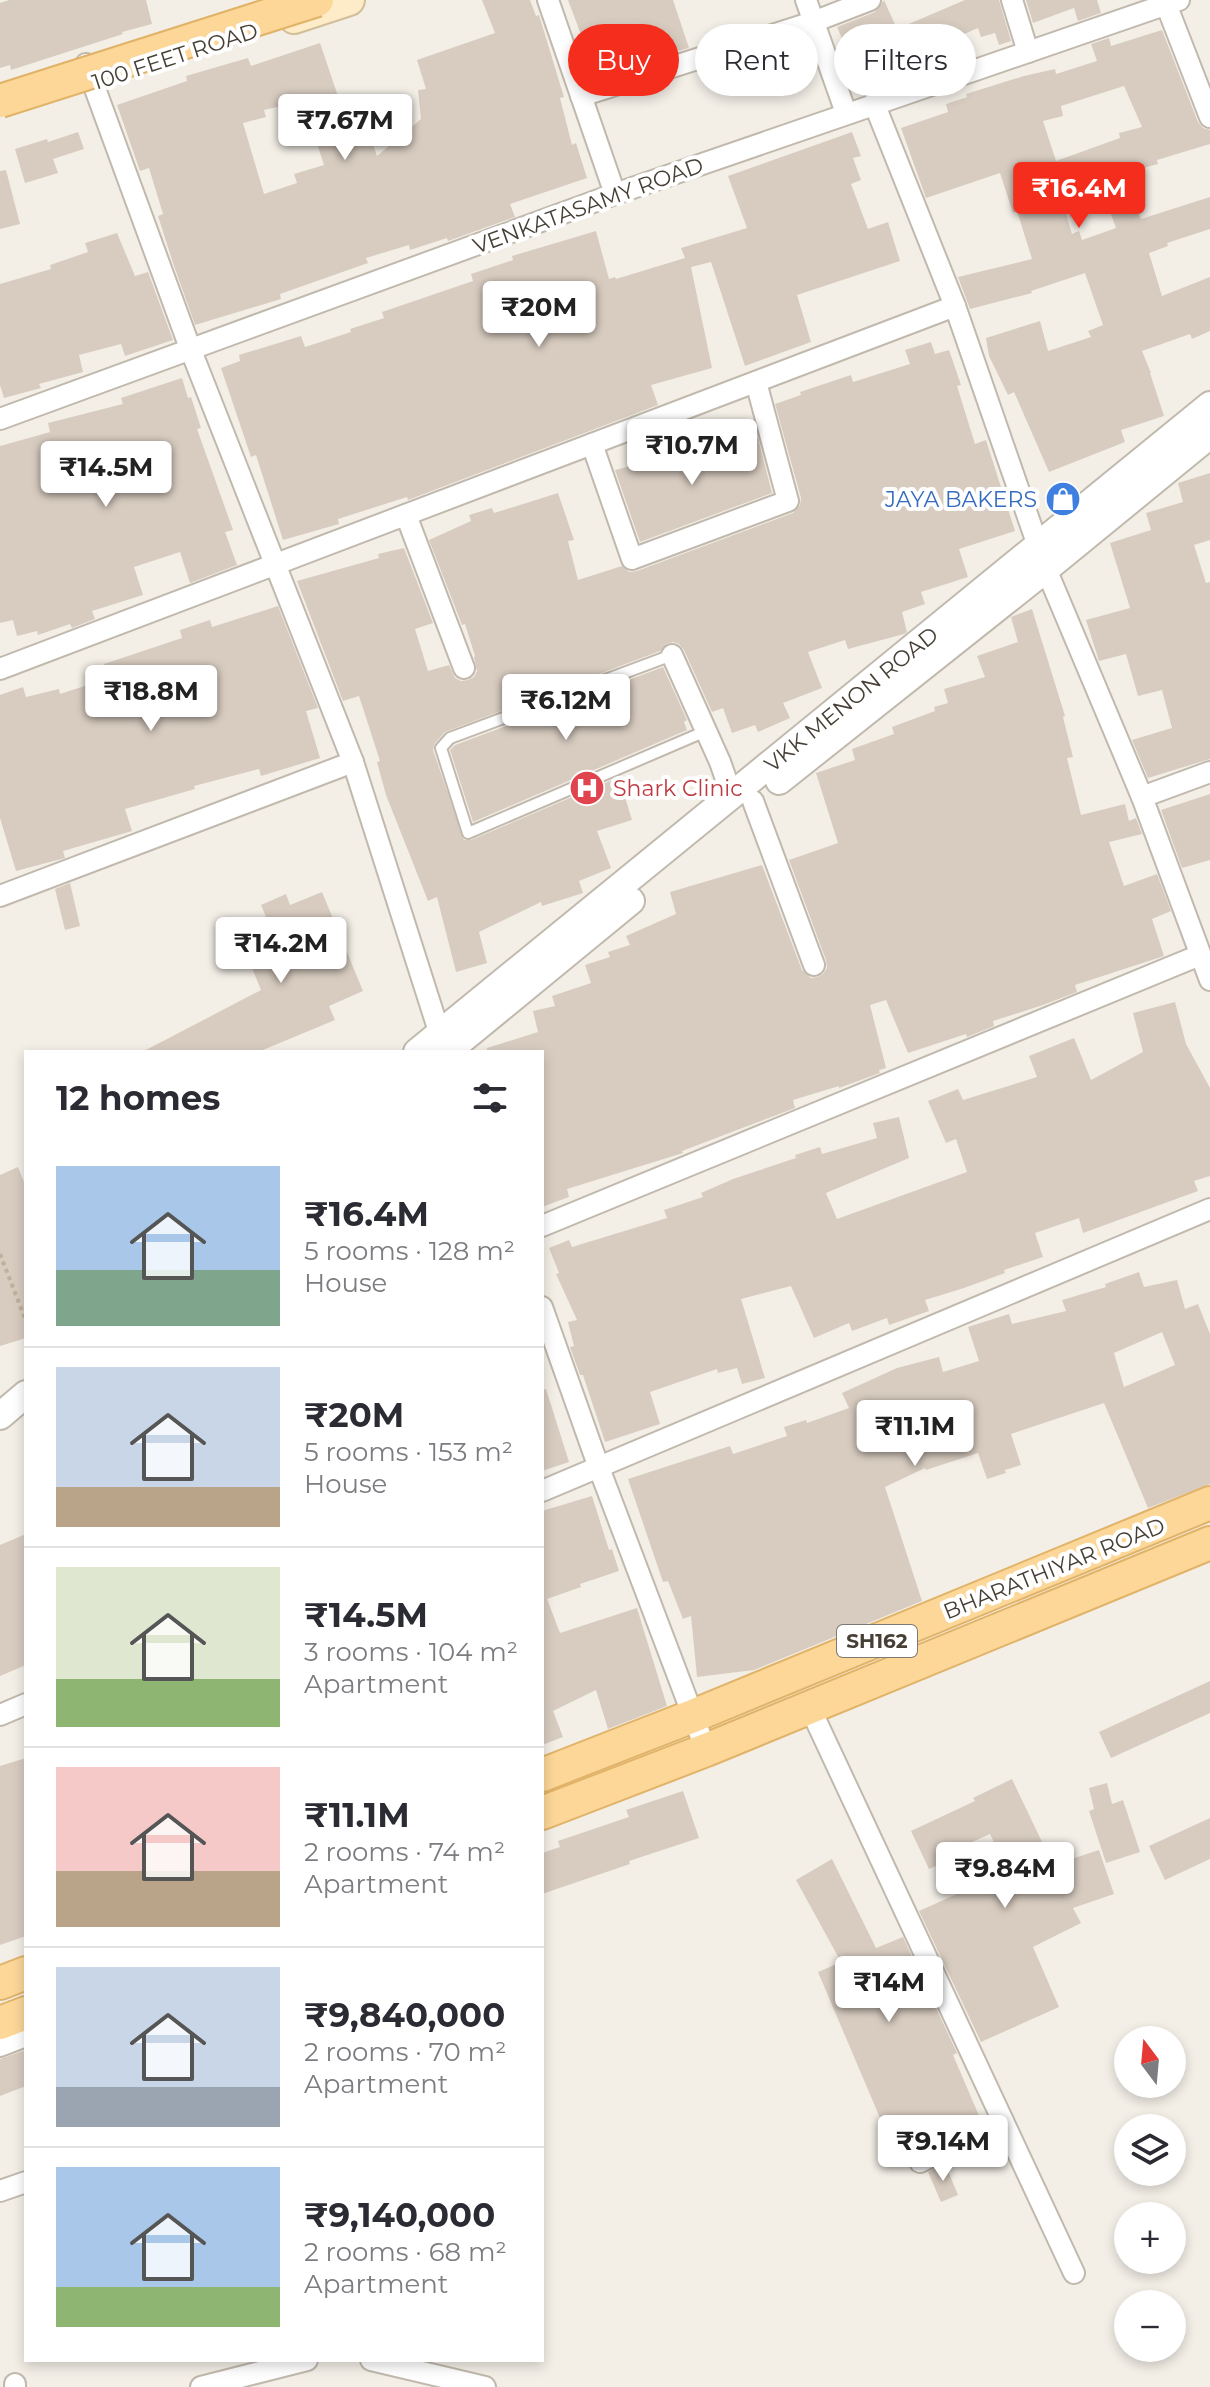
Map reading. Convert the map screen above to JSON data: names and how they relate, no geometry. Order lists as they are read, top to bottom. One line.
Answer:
{"streets":{"main road":["100 FEET ROAD","BHARATHIYAR ROAD","SH162"],"street":["VENKATASAMY ROAD","VKK MENON ROAD"]},"places":{"shop":["JAYA BAKERS"],"hospital":["Shark Clinic"]},"north":"top","page":{"chip":["Buy","Rent","Filters"],"price":["₹7.67M","₹16.4M","₹20M","₹10.7M","₹14.5M","₹18.8M","₹6.12M","₹14.2M","₹11.1M","₹9.84M","₹14M","₹9.14M"],"heading":"12 homes","list":[{"name":"₹16.4M","note":"5 rooms · 128 m² · House"},{"name":"₹20M","note":"5 rooms · 153 m² · House"},{"name":"₹14.5M","note":"3 rooms · 104 m² · Apartment"},{"name":"₹11.1M","note":"2 rooms · 74 m² · Apartment"},{"name":"₹9,840,000","note":"2 rooms · 70 m² · Apartment"},{"name":"₹9,140,000","note":"2 rooms · 68 m² · Apartment"}],"map_buttons":["+","−"]}}
